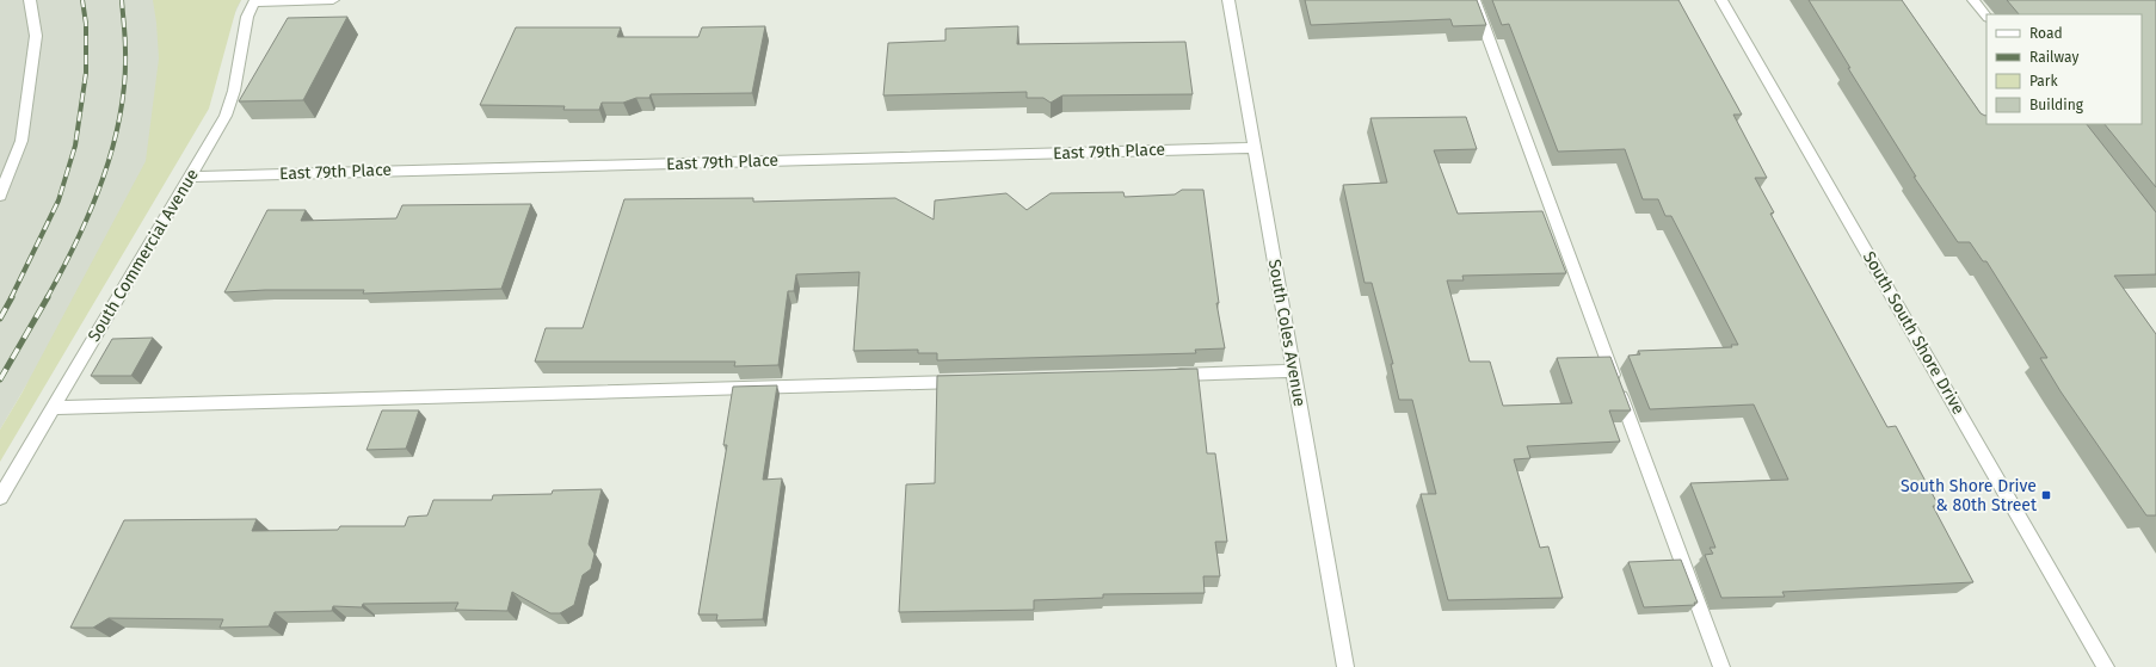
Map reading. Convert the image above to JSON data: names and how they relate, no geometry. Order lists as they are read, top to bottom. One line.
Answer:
{"streets":{"street":["East 79th Place","South Commercial Avenue","South Coles Avenue","South South Shore Drive"]},"crossings":[["East 79th Place","South Commercial Avenue"],["East 79th Place","South Coles Avenue"]],"places":{"transit":["South Shore Drive & 80th Street"]},"legend":["Road","Railway","Park","Building"]}
